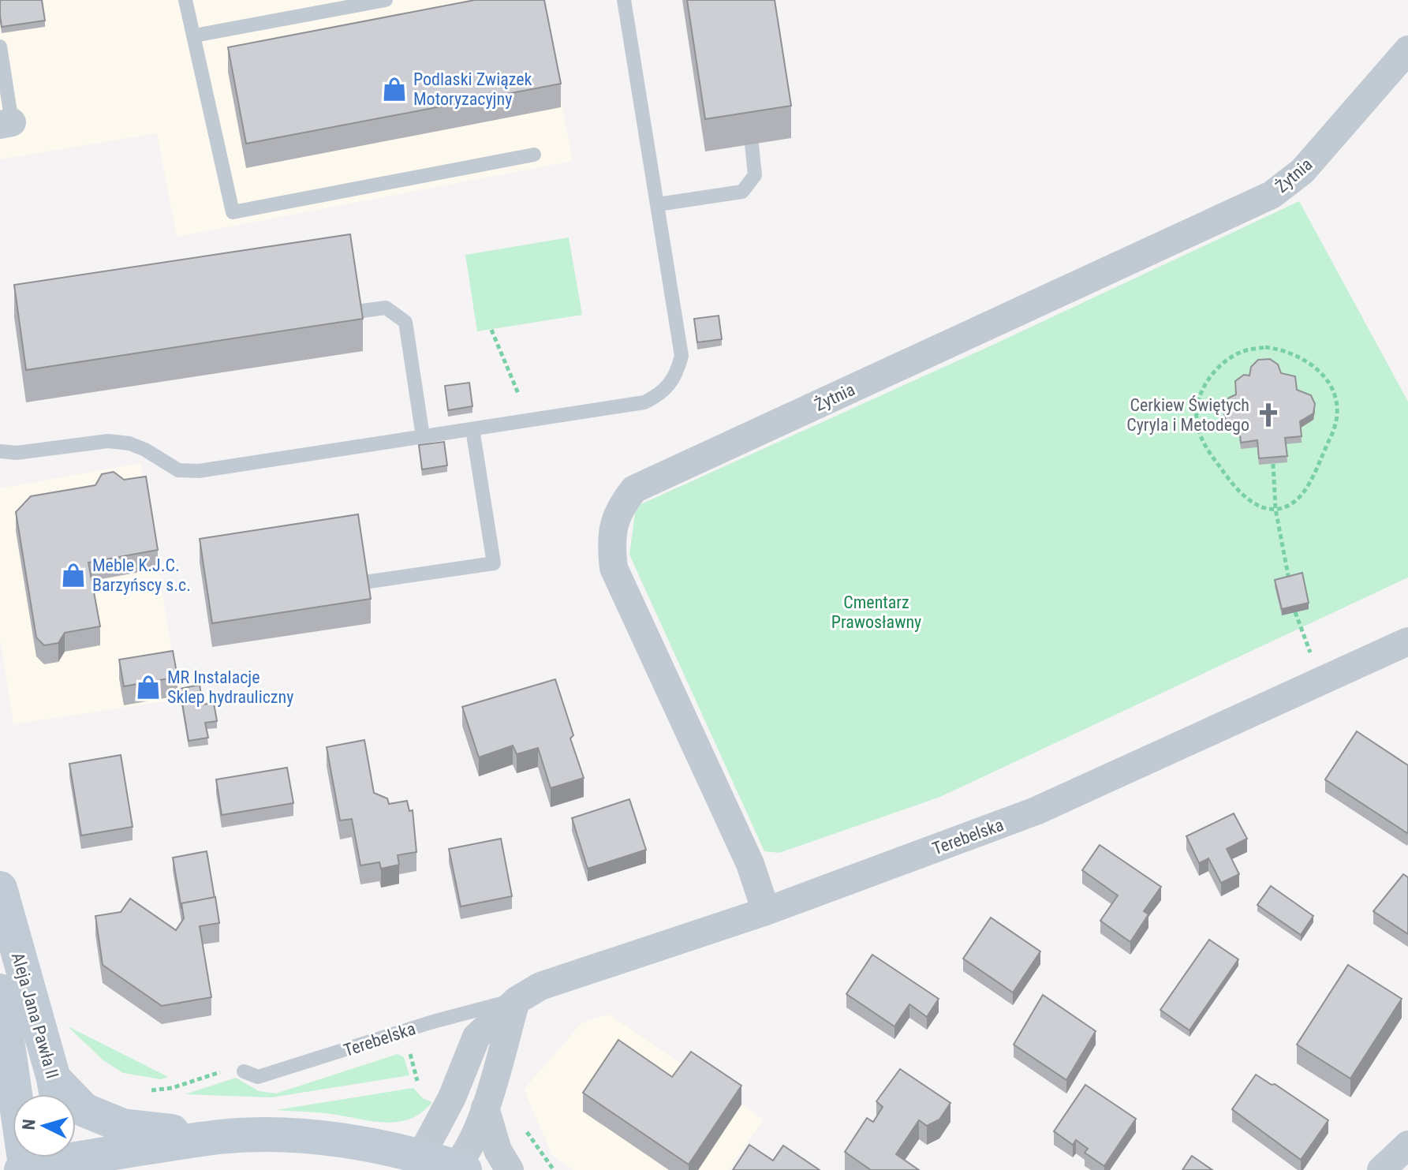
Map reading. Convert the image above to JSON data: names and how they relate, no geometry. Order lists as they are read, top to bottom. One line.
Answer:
{"streets":{"street":["Żytnia","Terebelska","Aleja Jana Pawła II"]},"crossings":[["Żytnia","Terebelska"]],"parks":["Cmentarz Prawosławny"],"places":{"shop":["Podlaski Związek Motoryzacyjny","Meble K.J.C. Barzyńscy s.c.","MR Instalacje Sklep hydrauliczny"],"church":["Cerkiew Świętych Cyryla i Metodego"]},"north":"left"}
